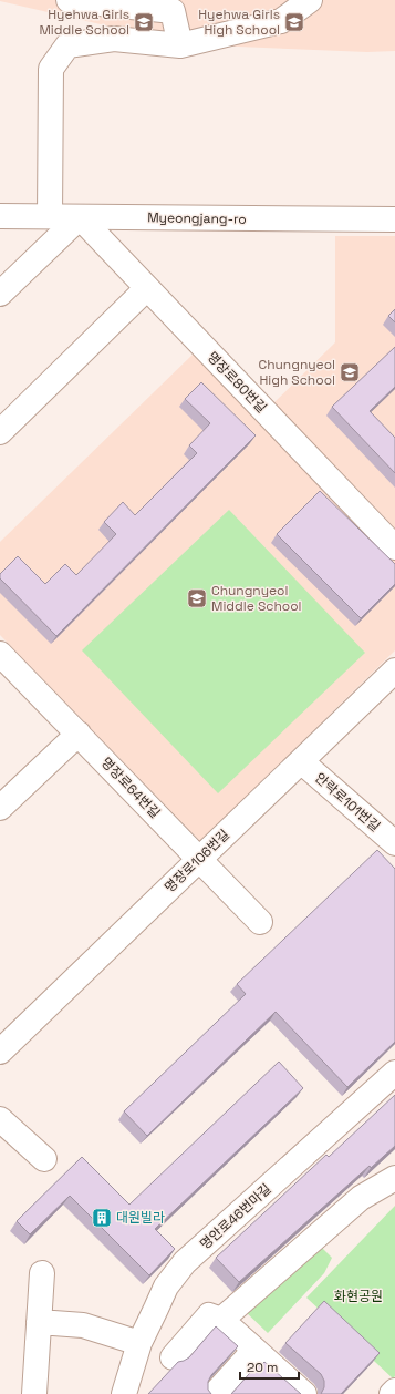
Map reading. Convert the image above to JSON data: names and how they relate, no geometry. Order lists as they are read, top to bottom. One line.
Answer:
{"streets":{"street":["Myeongjang-ro","명장로80번길","명장로64번길","안락로101번길","명장로106번길","명안로46번마길"]},"crossings":[["Myeongjang-ro","명장로80번길"],["명장로64번길","명장로106번길"],["안락로101번길","명장로106번길"]],"parks":["화현공원"],"places":{"school or university":["Hyehwa Girls Middle School","Hyehwa Girls High School","Chungnyeol High School","Chungnyeol Middle School"],"building":["대원빌라"]},"scale_bar":"20 m"}
